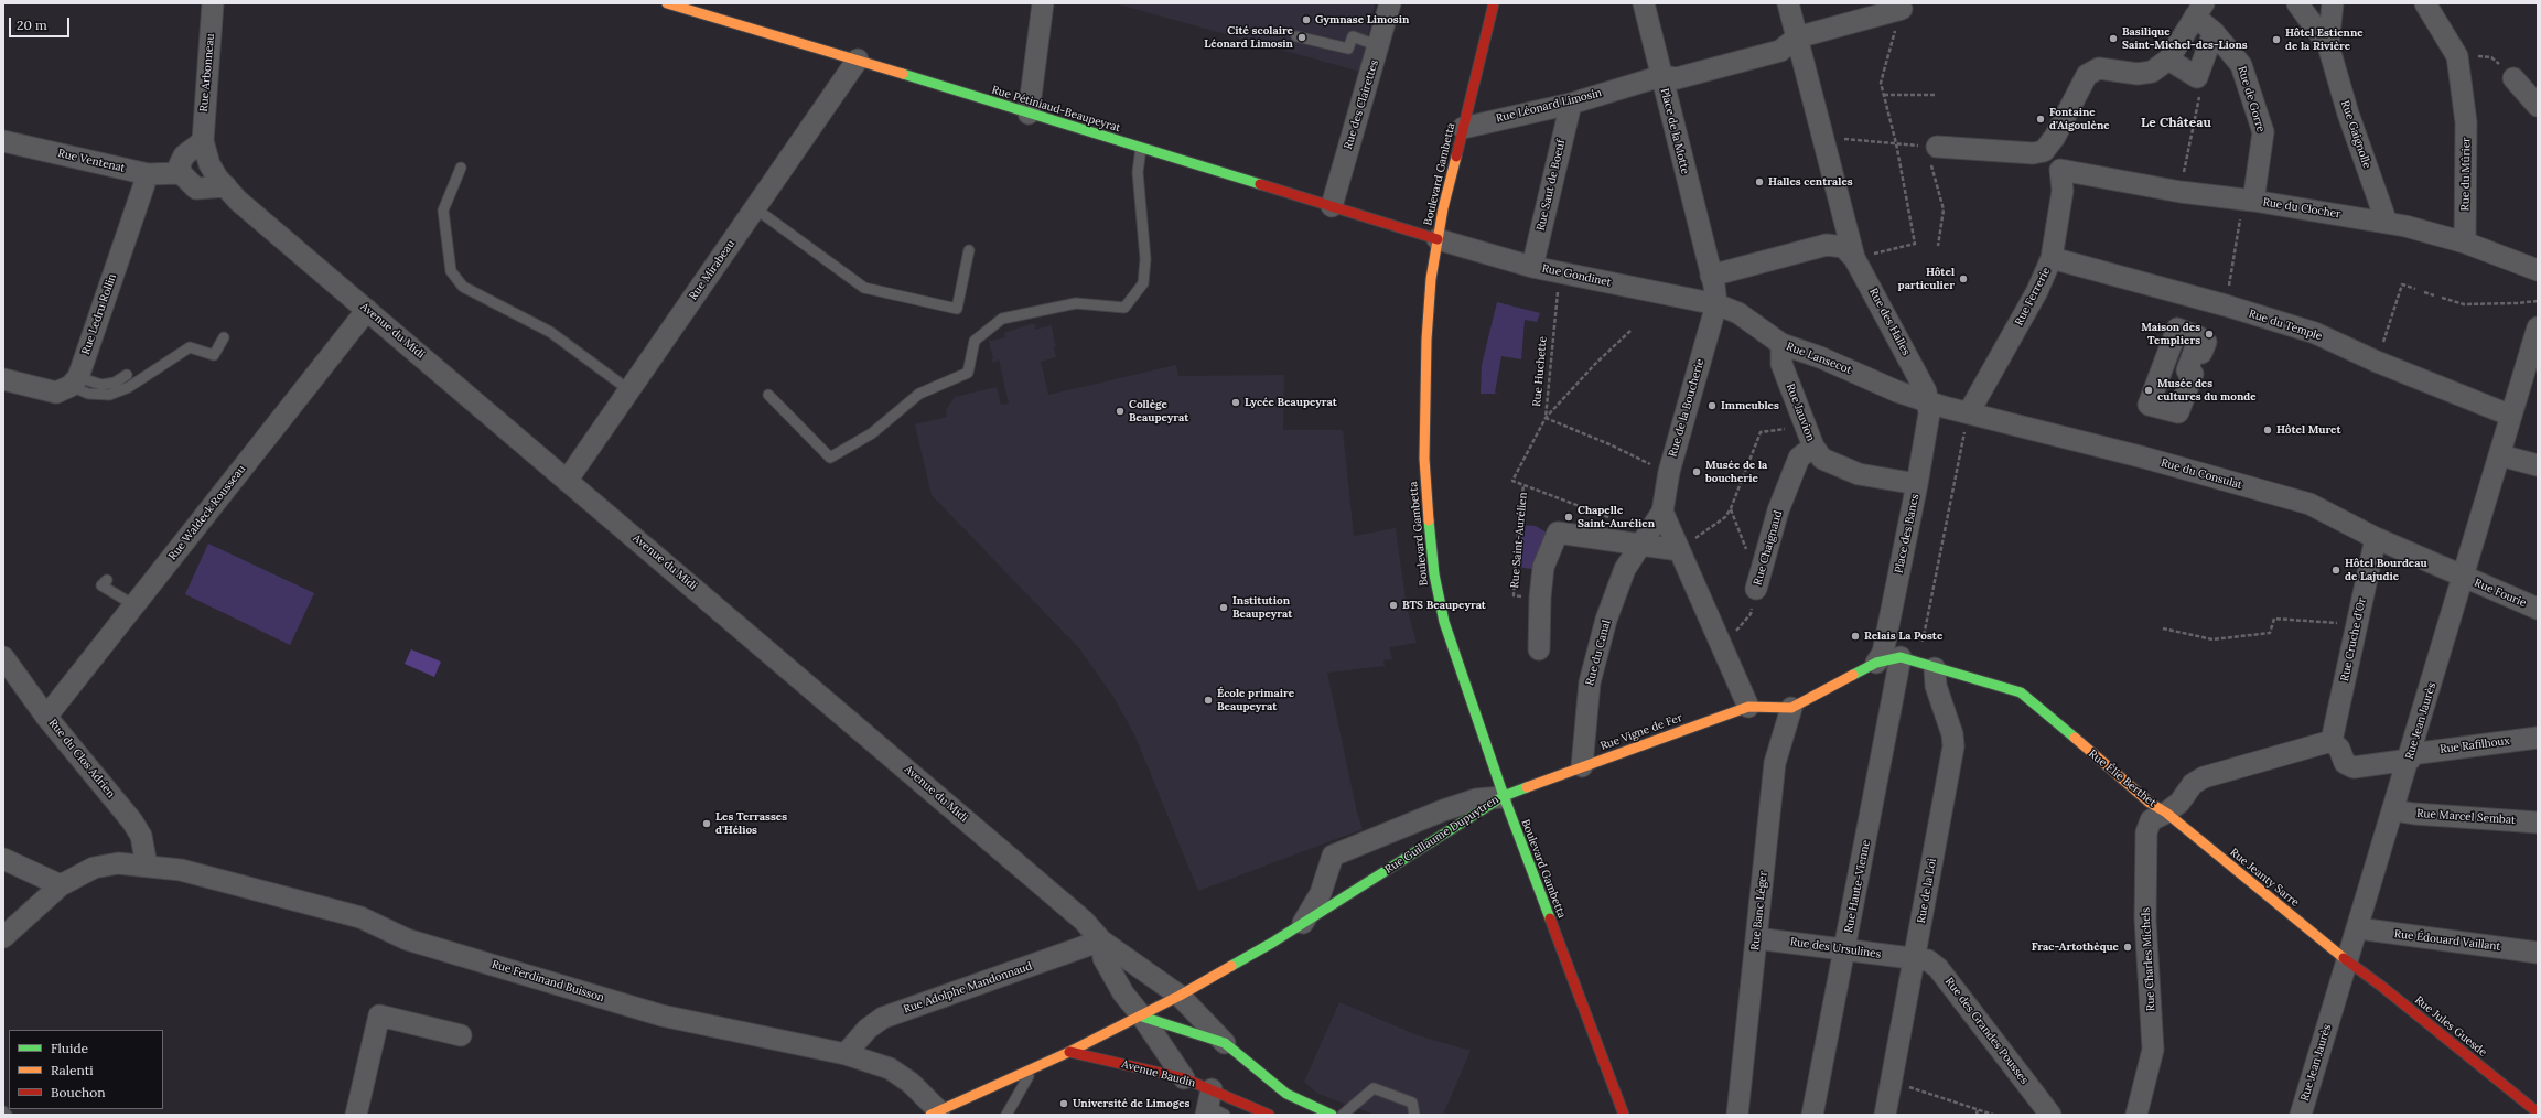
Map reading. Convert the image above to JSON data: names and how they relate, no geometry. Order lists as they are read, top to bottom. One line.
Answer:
{"streets":{"street":["Rue Arbonneau","Rue de Gorre","Rue des Clairettes","Rue Léonard Limosin","Rue Pétiniaud-Beaupeyrat","Place de la Motte","Rue Gaignolle","Rue Ventenat","Boulevard Gambetta","Rue du Mûrier","Rue Saut de Boeuf","Rue du Clocher","Rue Mirabeau","Rue Gondinet","Rue Ferrerie","Rue Ledru Rollin","Rue des Halles","Rue du Temple","Avenue du Midi","Rue Lansecot","Rue de la Boucherie","Rue Jauvion","Rue du Consulat","Rue Waldeck Rousseau","Place des Bancs","Rue Chaignaud","Rue Fourie","Rue Cruche d'Or","Rue du Canal","Rue Jean Jaurès","Rue Vigne de Fer","Rue Rafilhoux","Rue du Clos Adrien","Rue Élie Berthet","Rue Marcel Sembat","Rue Guillaume Dupuytren","Rue Jeanty Sarre","Rue Haute-Vienne","Rue de la Loi","Rue Banc Léger","Rue Édouard Vaillant","Rue des Ursulines","Rue Charles Michels","Rue Ferdinand Buisson","Rue Adolphe Mandonnaud","Rue Jules Guesde","Rue des Grandes Pousses","Avenue Baudin"],"path":["Rue Huchette","Rue Saint-Aurélien"]},"crossings":[["Rue Arbonneau","Avenue du Midi"],["Rue de Gorre","Rue du Clocher"],["Rue des Clairettes","Rue Pétiniaud-Beaupeyrat"],["Rue Léonard Limosin","Place de la Motte"],["Rue Léonard Limosin","Boulevard Gambetta"],["Rue Léonard Limosin","Rue Saut de Boeuf"],["Rue Pétiniaud-Beaupeyrat","Boulevard Gambetta"],["Rue Pétiniaud-Beaupeyrat","Rue Mirabeau"],["Rue Pétiniaud-Beaupeyrat","Rue Gondinet"],["Place de la Motte","Rue Gondinet"],["Place de la Motte","Rue Lansecot"],["Place de la Motte","Rue de la Boucherie"],["Rue Gaignolle","Rue du Clocher"],["Rue Ventenat","Rue Ledru Rollin"],["Boulevard Gambetta","Rue Gondinet"],["Boulevard Gambetta","Rue Vigne de Fer"],["Boulevard Gambetta","Rue Guillaume Dupuytren"],["Rue du Mûrier","Rue du Clocher"],["Rue Saut de Boeuf","Rue Gondinet"],["Rue du Clocher","Rue Ferrerie"],["Rue Mirabeau","Avenue du Midi"],["Rue Gondinet","Rue Lansecot"],["Rue Gondinet","Rue Huchette"],["Rue Gondinet","Rue de la Boucherie"],["Rue Ferrerie","Rue du Temple"],["Rue Ferrerie","Rue du Consulat"],["Rue des Halles","Rue Lansecot"],["Rue des Halles","Rue du Consulat"],["Rue des Halles","Place des Bancs"],["Rue du Temple","Rue Jean Jaurès"],["Avenue du Midi","Rue Waldeck Rousseau"],["Avenue du Midi","Rue Guillaume Dupuytren"],["Avenue du Midi","Rue Adolphe Mandonnaud"],["Avenue du Midi","Avenue Baudin"],["Rue Lansecot","Rue de la Boucherie"],["Rue Lansecot","Rue Jauvion"],["Rue Lansecot","Rue du Consulat"],["Rue Lansecot","Place des Bancs"],["Rue Huchette","Rue de la Boucherie"],["Rue de la Boucherie","Rue du Canal"],["Rue Jauvion","Place des Bancs"],["Rue Jauvion","Rue Chaignaud"],["Rue du Consulat","Place des Bancs"],["Rue du Consulat","Rue Fourie"],["Rue du Consulat","Rue Cruche d'Or"],["Rue du Consulat","Rue Jean Jaurès"],["Rue Waldeck Rousseau","Rue du Clos Adrien"],["Place des Bancs","Rue Élie Berthet"],["Rue Fourie","Rue Jean Jaurès"],["Rue Cruche d'Or","Rue Élie Berthet"],["Rue du Canal","Rue Vigne de Fer"],["Rue Jean Jaurès","Rue Rafilhoux"],["Rue Jean Jaurès","Rue Marcel Sembat"],["Rue Jean Jaurès","Rue Jeanty Sarre"],["Rue Jean Jaurès","Rue Édouard Vaillant"],["Rue Jean Jaurès","Rue Jules Guesde"],["Rue Vigne de Fer","Rue Élie Berthet"],["Rue Vigne de Fer","Rue Guillaume Dupuytren"],["Rue Vigne de Fer","Rue Banc Léger"],["Rue du Clos Adrien","Rue Ferdinand Buisson"],["Rue Élie Berthet","Rue Jeanty Sarre"],["Rue Élie Berthet","Rue Haute-Vienne"],["Rue Élie Berthet","Rue de la Loi"],["Rue Élie Berthet","Rue Banc Léger"],["Rue Élie Berthet","Rue Charles Michels"],["Rue Jeanty Sarre","Rue Charles Michels"],["Rue Jeanty Sarre","Rue Jules Guesde"],["Rue Haute-Vienne","Rue de la Loi"],["Rue Haute-Vienne","Rue des Ursulines"],["Rue de la Loi","Rue des Ursulines"],["Rue de la Loi","Rue des Grandes Pousses"],["Rue Banc Léger","Rue des Ursulines"],["Rue des Ursulines","Rue des Grandes Pousses"],["Rue Ferdinand Buisson","Rue Adolphe Mandonnaud"]],"districts":["Le Château"],"places":["Gymnase Limosin","Cité scolaire Léonard Limosin","Basilique Saint-Michel-des-Lions","Hôtel Estienne de la Rivière","Fontaine d'Aigoulène","Halles centrales","Hôtel particulier","Maison des Templiers","Musée des cultures du monde","Lycée Beaupeyrat","Immeubles","Collège Beaupeyrat","Hôtel Muret","Musée de la boucherie","Chapelle Saint-Aurélien","Hôtel Bourdeau de Lajudie","BTS Beaupeyrat","Institution Beaupeyrat","Relais La Poste","École primaire Beaupeyrat","Les Terrasses d'Hélios","Frac-Artothèque","Université de Limoges"],"legend":["Fluide","Ralenti","Bouchon"],"scale_bar":"20 m"}
